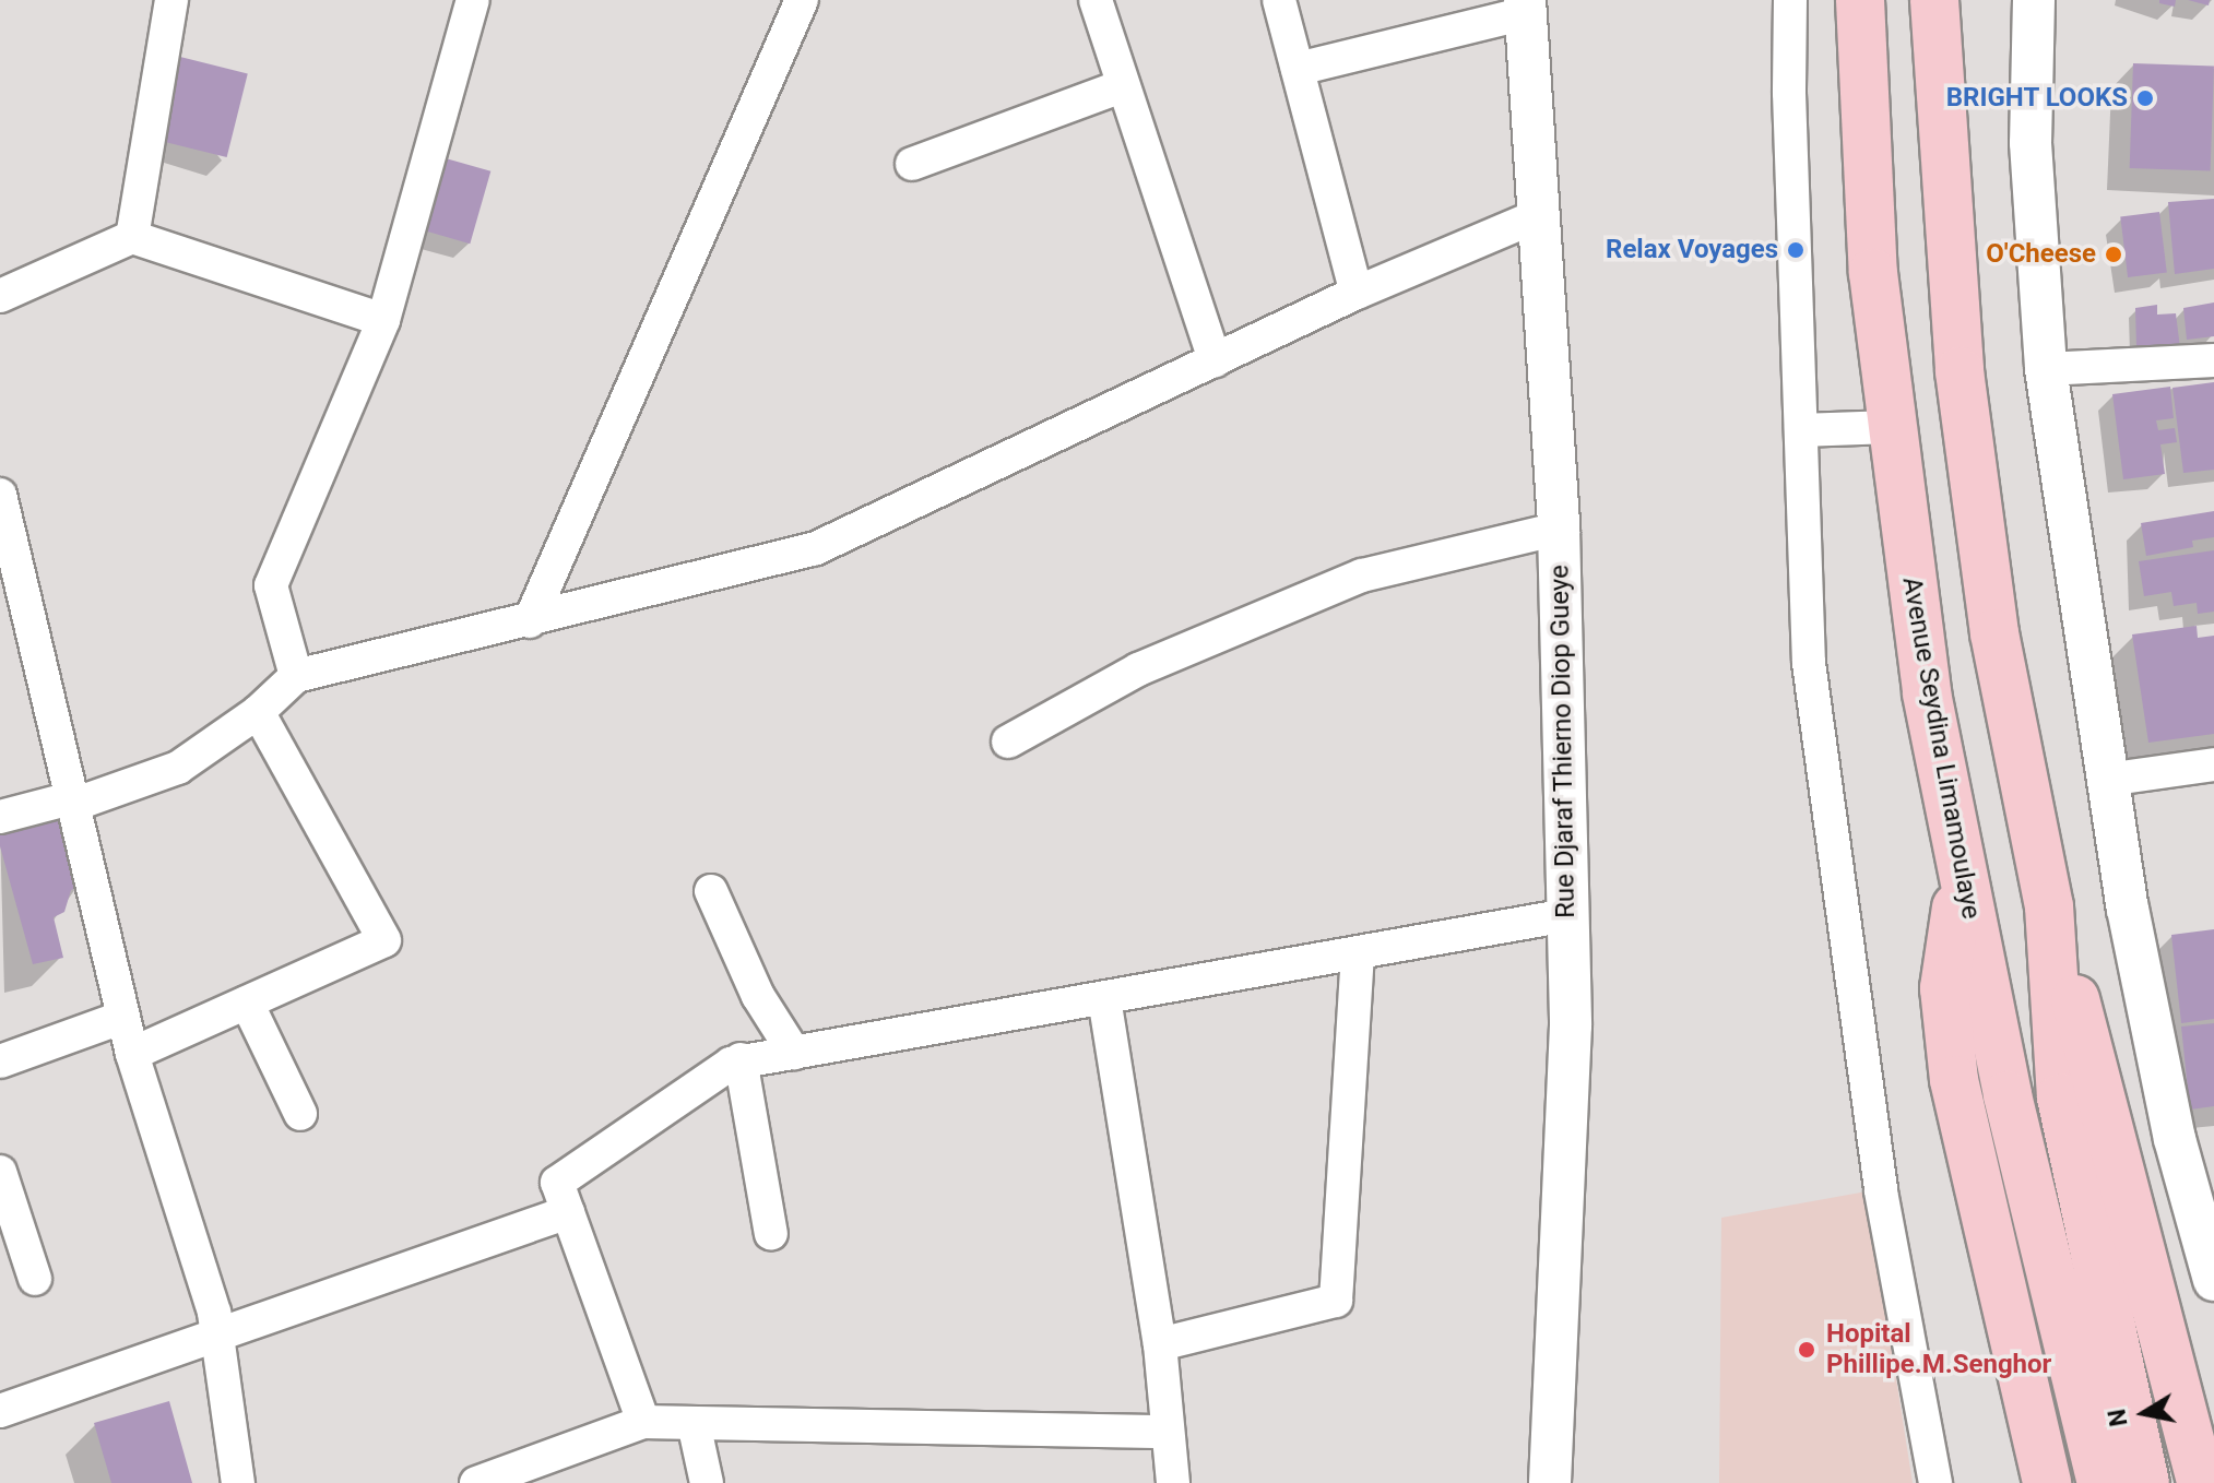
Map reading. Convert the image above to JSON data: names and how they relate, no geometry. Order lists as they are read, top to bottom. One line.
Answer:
{"streets":{"highway":["Avenue Seydina Limamoulaye"],"street":["Rue Djaraf Thierno Diop Gueye"]},"places":["BRIGHT LOOKS","Relax Voyages","O'Cheese","Hopital Phillipe.M.Senghor"],"north":"left"}
